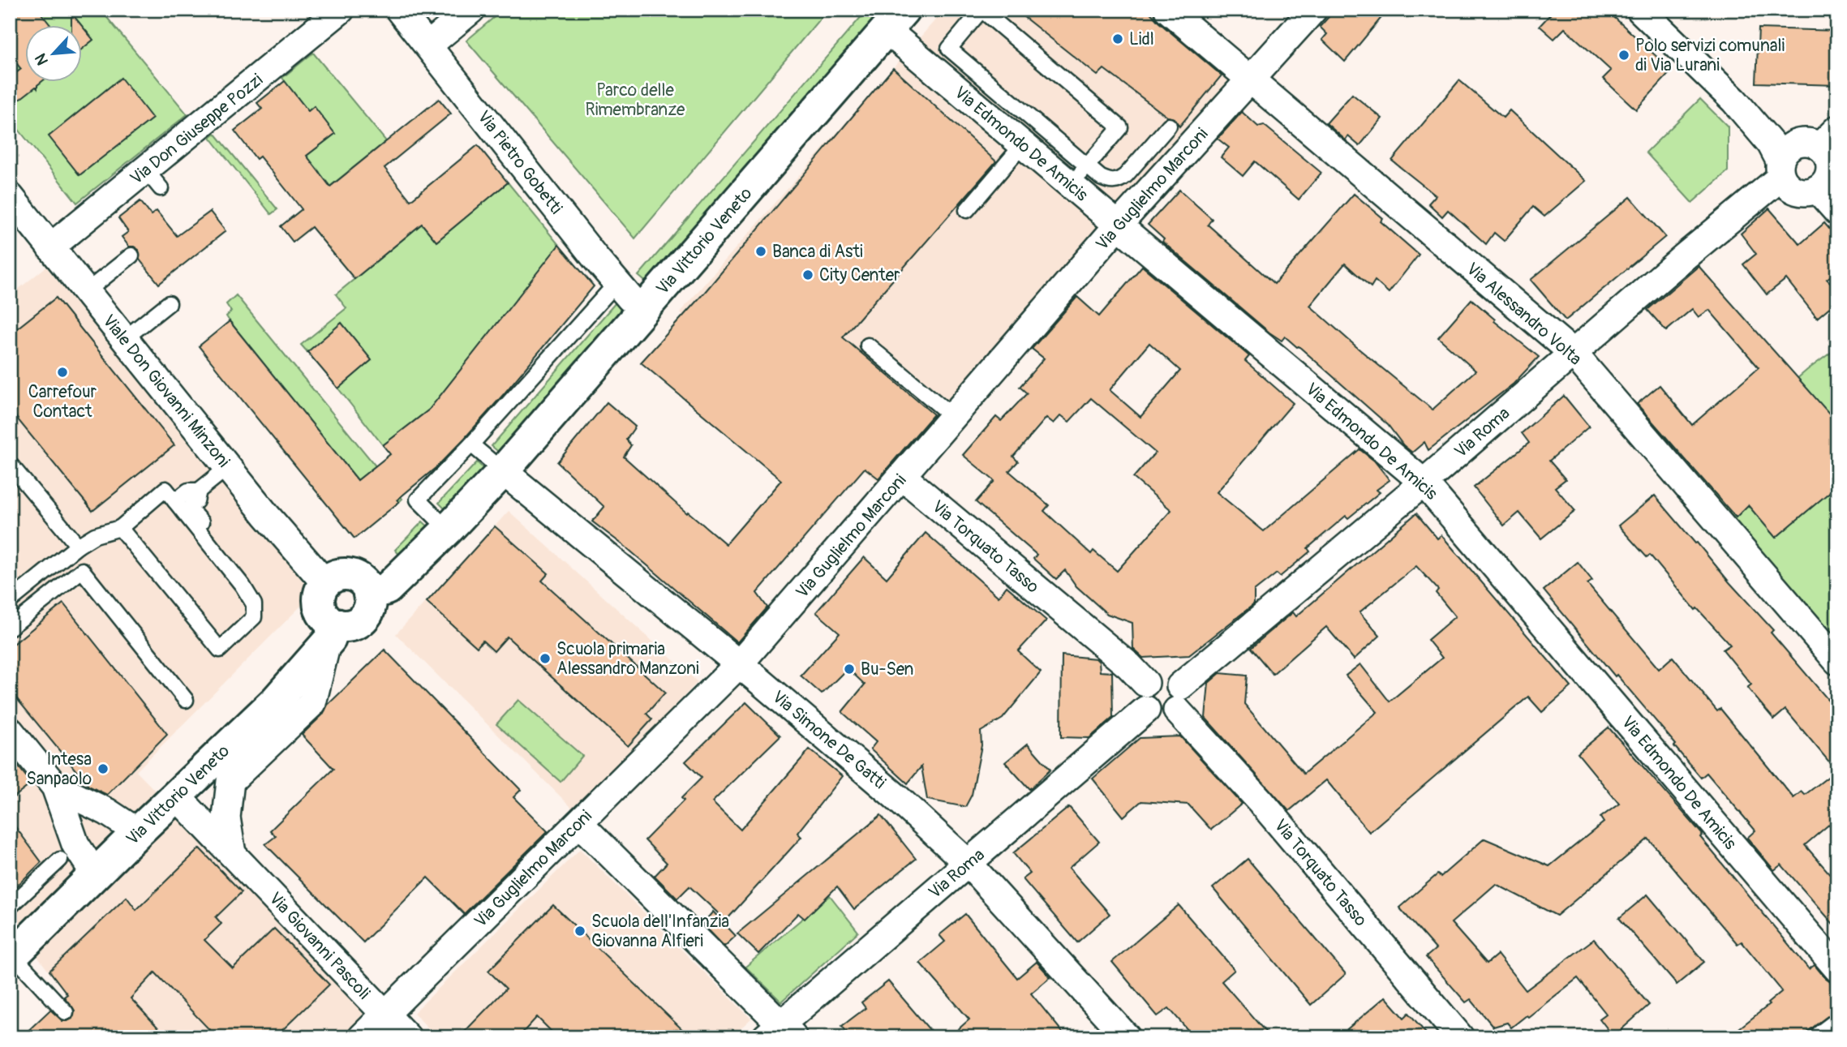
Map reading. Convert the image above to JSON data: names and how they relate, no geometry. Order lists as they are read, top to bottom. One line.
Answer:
{"streets":{"main road":["Via Vittorio Veneto"],"street":["Via Don Giuseppe Pozzi","Via Edmondo De Amicis","Via Pietro Gobetti","Via Guglielmo Marconi","Via Alessandro Volta","Viale Don Giovanni Minzoni","Via Roma","Via Torquato Tasso","Via Simone De Gatti","Via Giovanni Pascoli"]},"crossings":[["Via Don Giuseppe Pozzi","Viale Don Giovanni Minzoni"],["Via Edmondo De Amicis","Via Guglielmo Marconi"],["Via Edmondo De Amicis","Via Vittorio Veneto"],["Via Edmondo De Amicis","Via Roma"],["Via Pietro Gobetti","Via Vittorio Veneto"],["Via Guglielmo Marconi","Via Alessandro Volta"],["Via Guglielmo Marconi","Via Torquato Tasso"],["Via Guglielmo Marconi","Via Simone De Gatti"],["Via Guglielmo Marconi","Via Giovanni Pascoli"],["Via Vittorio Veneto","Viale Don Giovanni Minzoni"],["Via Vittorio Veneto","Via Simone De Gatti"],["Via Vittorio Veneto","Via Giovanni Pascoli"],["Via Alessandro Volta","Via Roma"],["Via Roma","Via Torquato Tasso"],["Via Roma","Via Simone De Gatti"]],"parks":["Parco delle Rimembranze"],"places":["Lidl","Polo servizi comunali di Via Lurani","Banca di Asti","City Center","Carrefour Contact","Scuola primaria Alessandro Manzoni","Bu-Sen","Intesa Sanpaolo","Scuola dell'Infanzia Giovanna Alfieri"],"north":"bottom left"}
